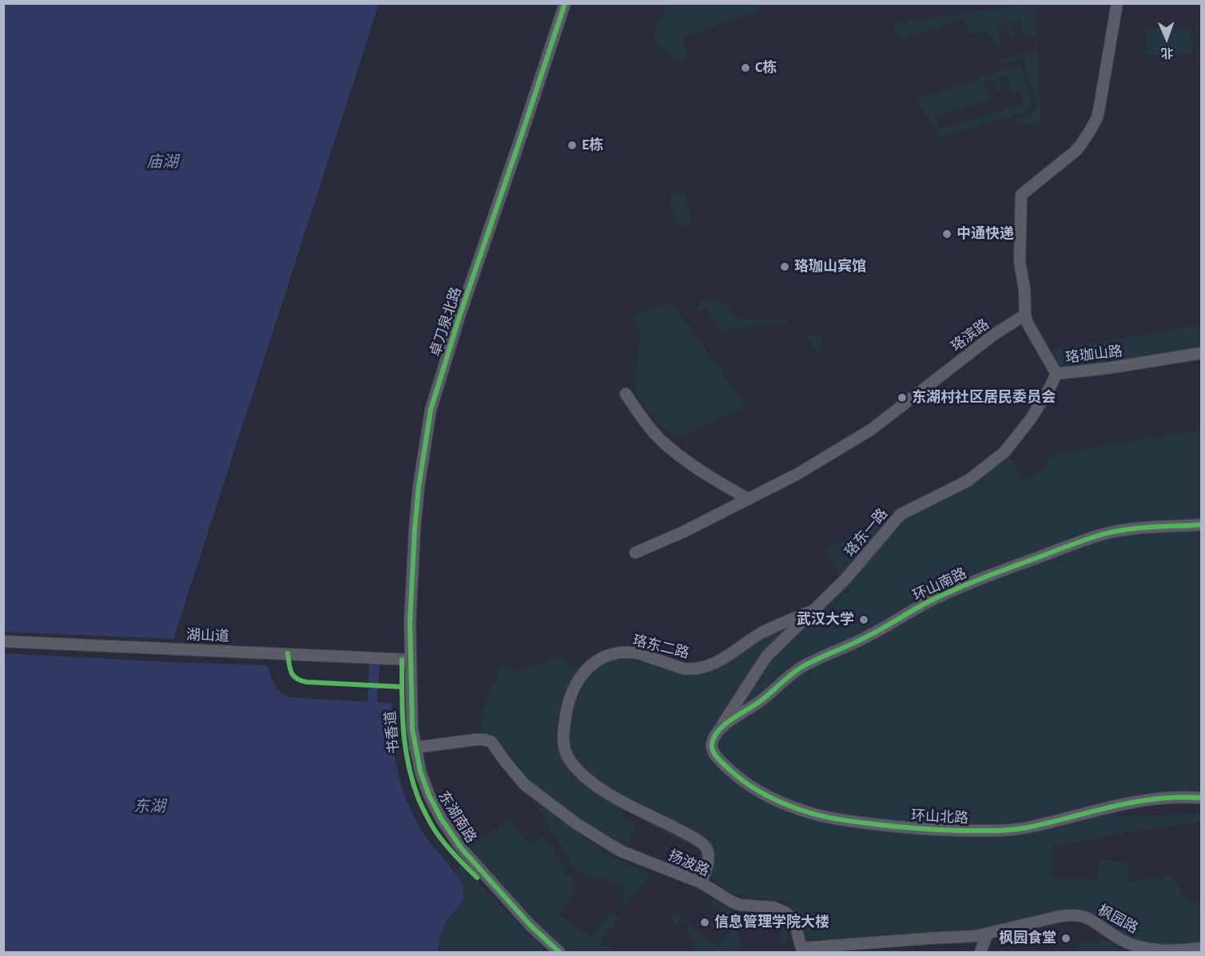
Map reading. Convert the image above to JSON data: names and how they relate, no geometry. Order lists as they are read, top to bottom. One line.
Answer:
{"streets":{"street":["卓刀泉北路","珞滨路","珞珈山路","珞东一路","环山南路","湖山道","珞东二路","东湖南路","环山北路","扬波路","枫园路"],"cycle path":["书香道"]},"crossings":[["卓刀泉北路","湖山道"],["卓刀泉北路","东湖南路"],["珞滨路","珞珈山路"],["珞珈山路","珞东一路"],["珞东一路","环山南路"],["珞东一路","珞东二路"],["珞东一路","环山北路"],["环山南路","环山北路"],["湖山道","东湖南路"],["珞东二路","扬波路"],["东湖南路","扬波路"],["扬波路","枫园路"]],"water":["庙湖","东湖"],"places":["C栋","E栋","中通快递","珞珈山宾馆","东湖村社区居民委员会","武汉大学","信息管理学院大楼","枫园食堂"],"north":"bottom"}
